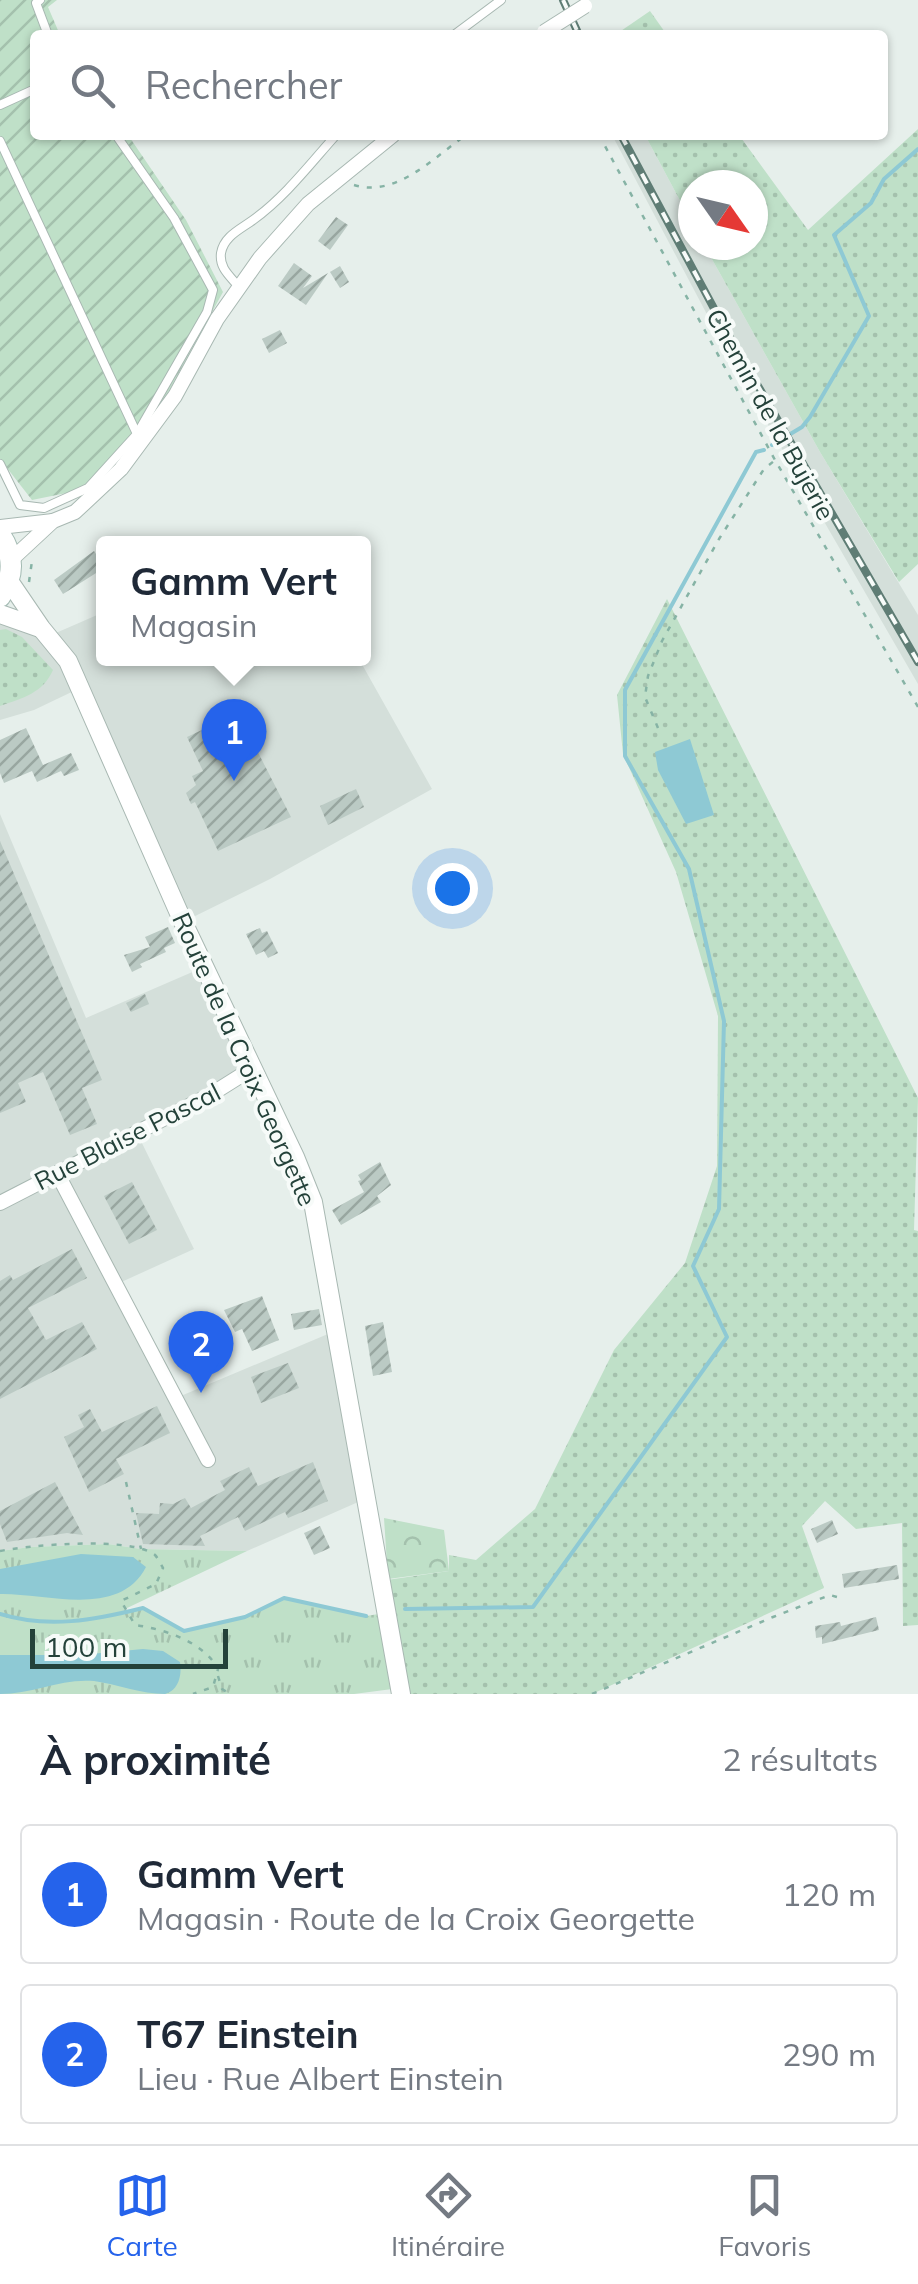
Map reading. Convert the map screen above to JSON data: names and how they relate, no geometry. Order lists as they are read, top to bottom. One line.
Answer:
{"streets":{"street":["Route de la Croix Georgette","Rue Blaise Pascal"],"path":["Chemin de la Bujerie"]},"crossings":[["Route de la Croix Georgette","Rue Blaise Pascal"]],"scale_bar":"100 m","north":"bottom right","page":{"search":"Rechercher","popup":["Gamm Vert","Magasin"],"pins":["1","2"],"scale":"100 m","heading":["À proximité","2 résultats"],"list":[{"mark":"1","name":"Gamm Vert","note":"Magasin · Route de la Croix Georgette","value":"120 m"},{"mark":"2","name":"T67 Einstein","note":"Lieu · Rue Albert Einstein","value":"290 m"}],"nav":["Carte","Itinéraire","Favoris"]}}
